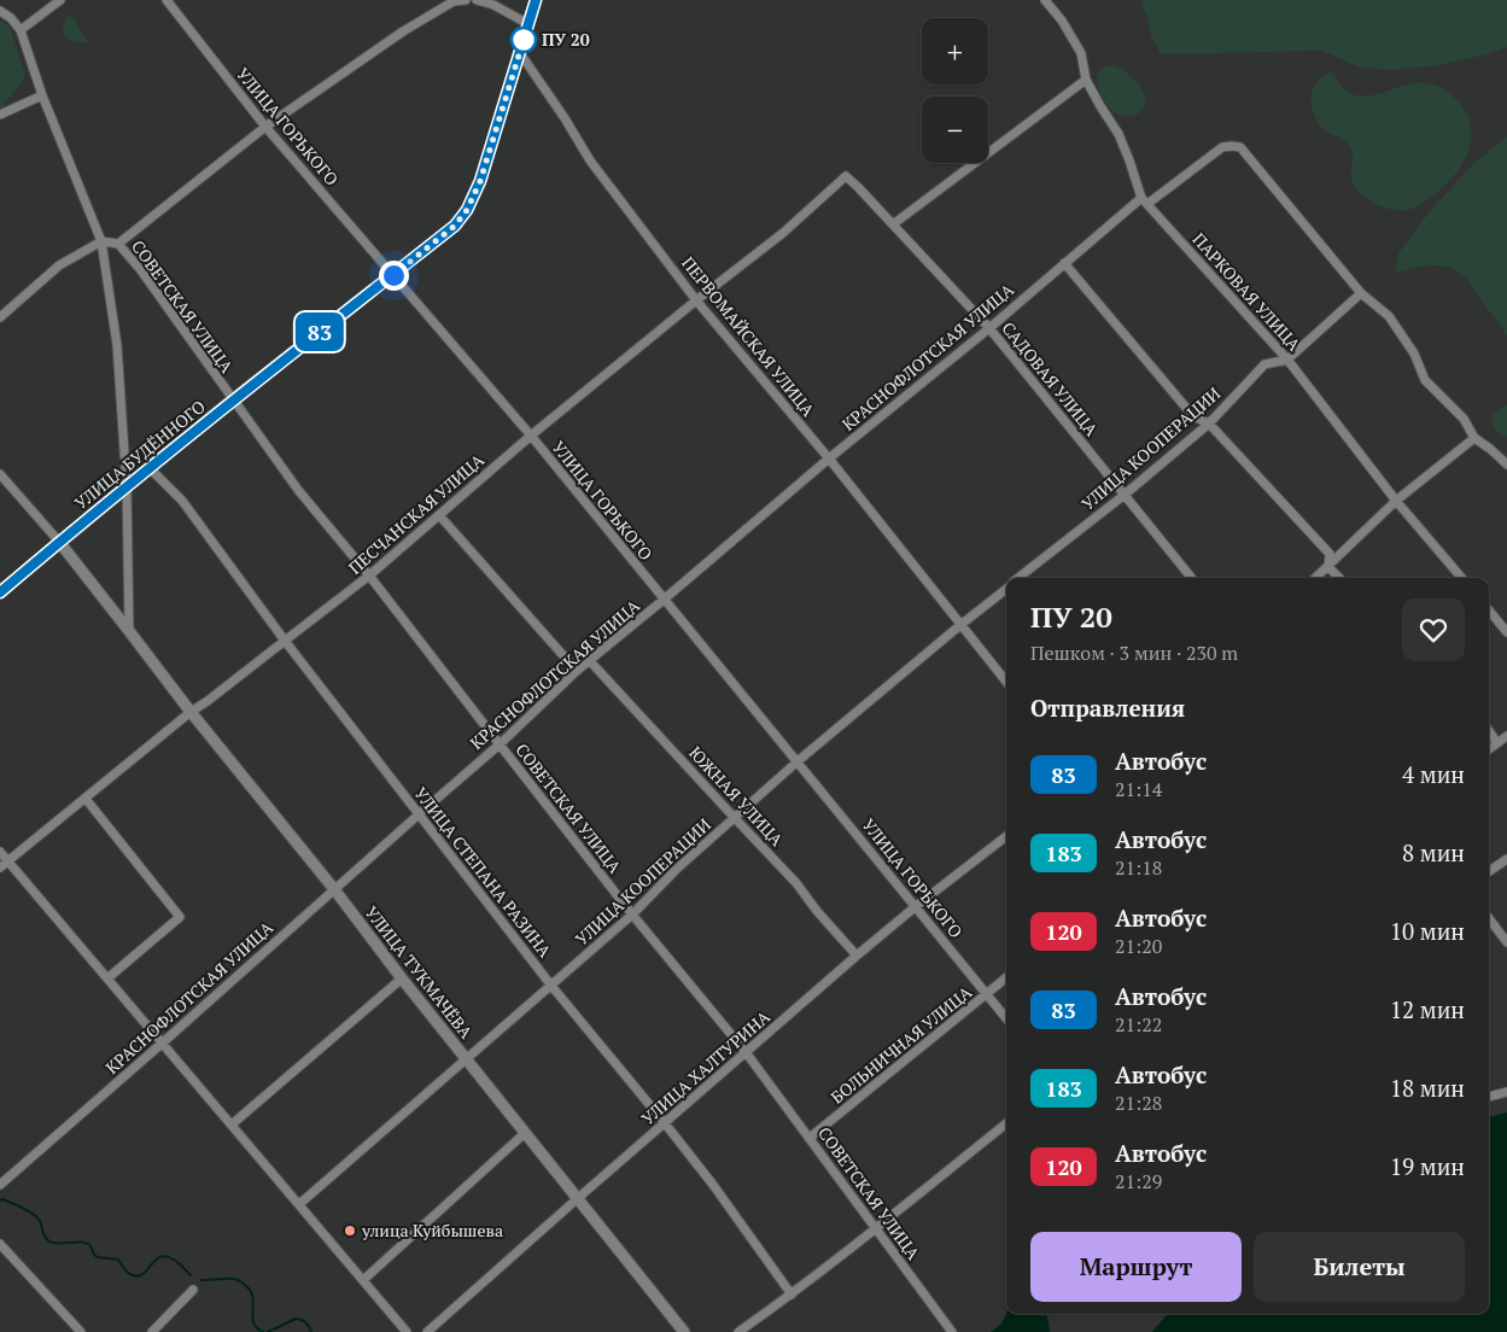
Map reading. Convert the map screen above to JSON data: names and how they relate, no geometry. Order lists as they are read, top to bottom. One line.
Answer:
{"streets":{"street":["УЛИЦА ГОРЬКОГО","ПАРКОВАЯ УЛИЦА","СОВЕТСКАЯ УЛИЦА","ПЕРВОМАЙСКАЯ УЛИЦА","КРАСНОФЛОТСКАЯ УЛИЦА","САДОВАЯ УЛИЦА","УЛИЦА КООПЕРАЦИИ","УЛИЦА БУДЁННОГО","ПЕСЧАНСКАЯ УЛИЦА","ЮЖНАЯ УЛИЦА","УЛИЦА СТЕПАНА РАЗИНА","УЛИЦА ТУКМАЧЁВА","БОЛЬНИЧНАЯ УЛИЦА","УЛИЦА ХАЛТУРИНА"]},"crossings":[["УЛИЦА ГОРЬКОГО","КРАСНОФЛОТСКАЯ УЛИЦА"],["УЛИЦА ГОРЬКОГО","УЛИЦА КООПЕРАЦИИ"],["УЛИЦА ГОРЬКОГО","УЛИЦА БУДЁННОГО"],["УЛИЦА ГОРЬКОГО","ПЕСЧАНСКАЯ УЛИЦА"],["УЛИЦА ГОРЬКОГО","БОЛЬНИЧНАЯ УЛИЦА"],["УЛИЦА ГОРЬКОГО","УЛИЦА ХАЛТУРИНА"],["ПАРКОВАЯ УЛИЦА","КРАСНОФЛОТСКАЯ УЛИЦА"],["ПАРКОВАЯ УЛИЦА","УЛИЦА КООПЕРАЦИИ"],["СОВЕТСКАЯ УЛИЦА","КРАСНОФЛОТСКАЯ УЛИЦА"],["СОВЕТСКАЯ УЛИЦА","УЛИЦА КООПЕРАЦИИ"],["СОВЕТСКАЯ УЛИЦА","УЛИЦА БУДЁННОГО"],["СОВЕТСКАЯ УЛИЦА","ПЕСЧАНСКАЯ УЛИЦА"],["СОВЕТСКАЯ УЛИЦА","БОЛЬНИЧНАЯ УЛИЦА"],["СОВЕТСКАЯ УЛИЦА","УЛИЦА ХАЛТУРИНА"],["ПЕРВОМАЙСКАЯ УЛИЦА","КРАСНОФЛОТСКАЯ УЛИЦА"],["ПЕРВОМАЙСКАЯ УЛИЦА","УЛИЦА КООПЕРАЦИИ"],["ПЕРВОМАЙСКАЯ УЛИЦА","УЛИЦА БУДЁННОГО"],["ПЕРВОМАЙСКАЯ УЛИЦА","ПЕСЧАНСКАЯ УЛИЦА"],["КРАСНОФЛОТСКАЯ УЛИЦА","САДОВАЯ УЛИЦА"],["КРАСНОФЛОТСКАЯ УЛИЦА","УЛИЦА КООПЕРАЦИИ"],["КРАСНОФЛОТСКАЯ УЛИЦА","ЮЖНАЯ УЛИЦА"],["КРАСНОФЛОТСКАЯ УЛИЦА","УЛИЦА СТЕПАНА РАЗИНА"],["КРАСНОФЛОТСКАЯ УЛИЦА","УЛИЦА ТУКМАЧЁВА"],["САДОВАЯ УЛИЦА","УЛИЦА КООПЕРАЦИИ"],["САДОВАЯ УЛИЦА","ПЕСЧАНСКАЯ УЛИЦА"],["УЛИЦА КООПЕРАЦИИ","ЮЖНАЯ УЛИЦА"],["УЛИЦА КООПЕРАЦИИ","УЛИЦА СТЕПАНА РАЗИНА"],["УЛИЦА КООПЕРАЦИИ","УЛИЦА ТУКМАЧЁВА"],["УЛИЦА БУДЁННОГО","УЛИЦА СТЕПАНА РАЗИНА"],["УЛИЦА БУДЁННОГО","УЛИЦА ТУКМАЧЁВА"],["ПЕСЧАНСКАЯ УЛИЦА","УЛИЦА СТЕПАНА РАЗИНА"],["ПЕСЧАНСКАЯ УЛИЦА","УЛИЦА ТУКМАЧЁВА"],["ЮЖНАЯ УЛИЦА","УЛИЦА ХАЛТУРИНА"],["УЛИЦА СТЕПАНА РАЗИНА","УЛИЦА ХАЛТУРИНА"],["УЛИЦА ТУКМАЧЁВА","УЛИЦА ХАЛТУРИНА"]],"places":["ПУ 20","улица Куйбышева"],"lines":["bus line 83"],"page":{"on_map":"83","map_buttons":["+","−"],"heading":[["ПУ 20","Пешком · 3 мин · 230 m"],"Отправления"],"list":[{"mark":"83","name":"Автобус","note":"21:14","value":"4 мин"},{"mark":"183","name":"Автобус","note":"21:18","value":"8 мин"},{"mark":"120","name":"Автобус","note":"21:20","value":"10 мин"},{"mark":"83","name":"Автобус","note":"21:22","value":"12 мин"},{"mark":"183","name":"Автобус","note":"21:28","value":"18 мин"},{"mark":"120","name":"Автобус","note":"21:29","value":"19 мин"}],"buttons":["Маршрут","Билеты"]}}
